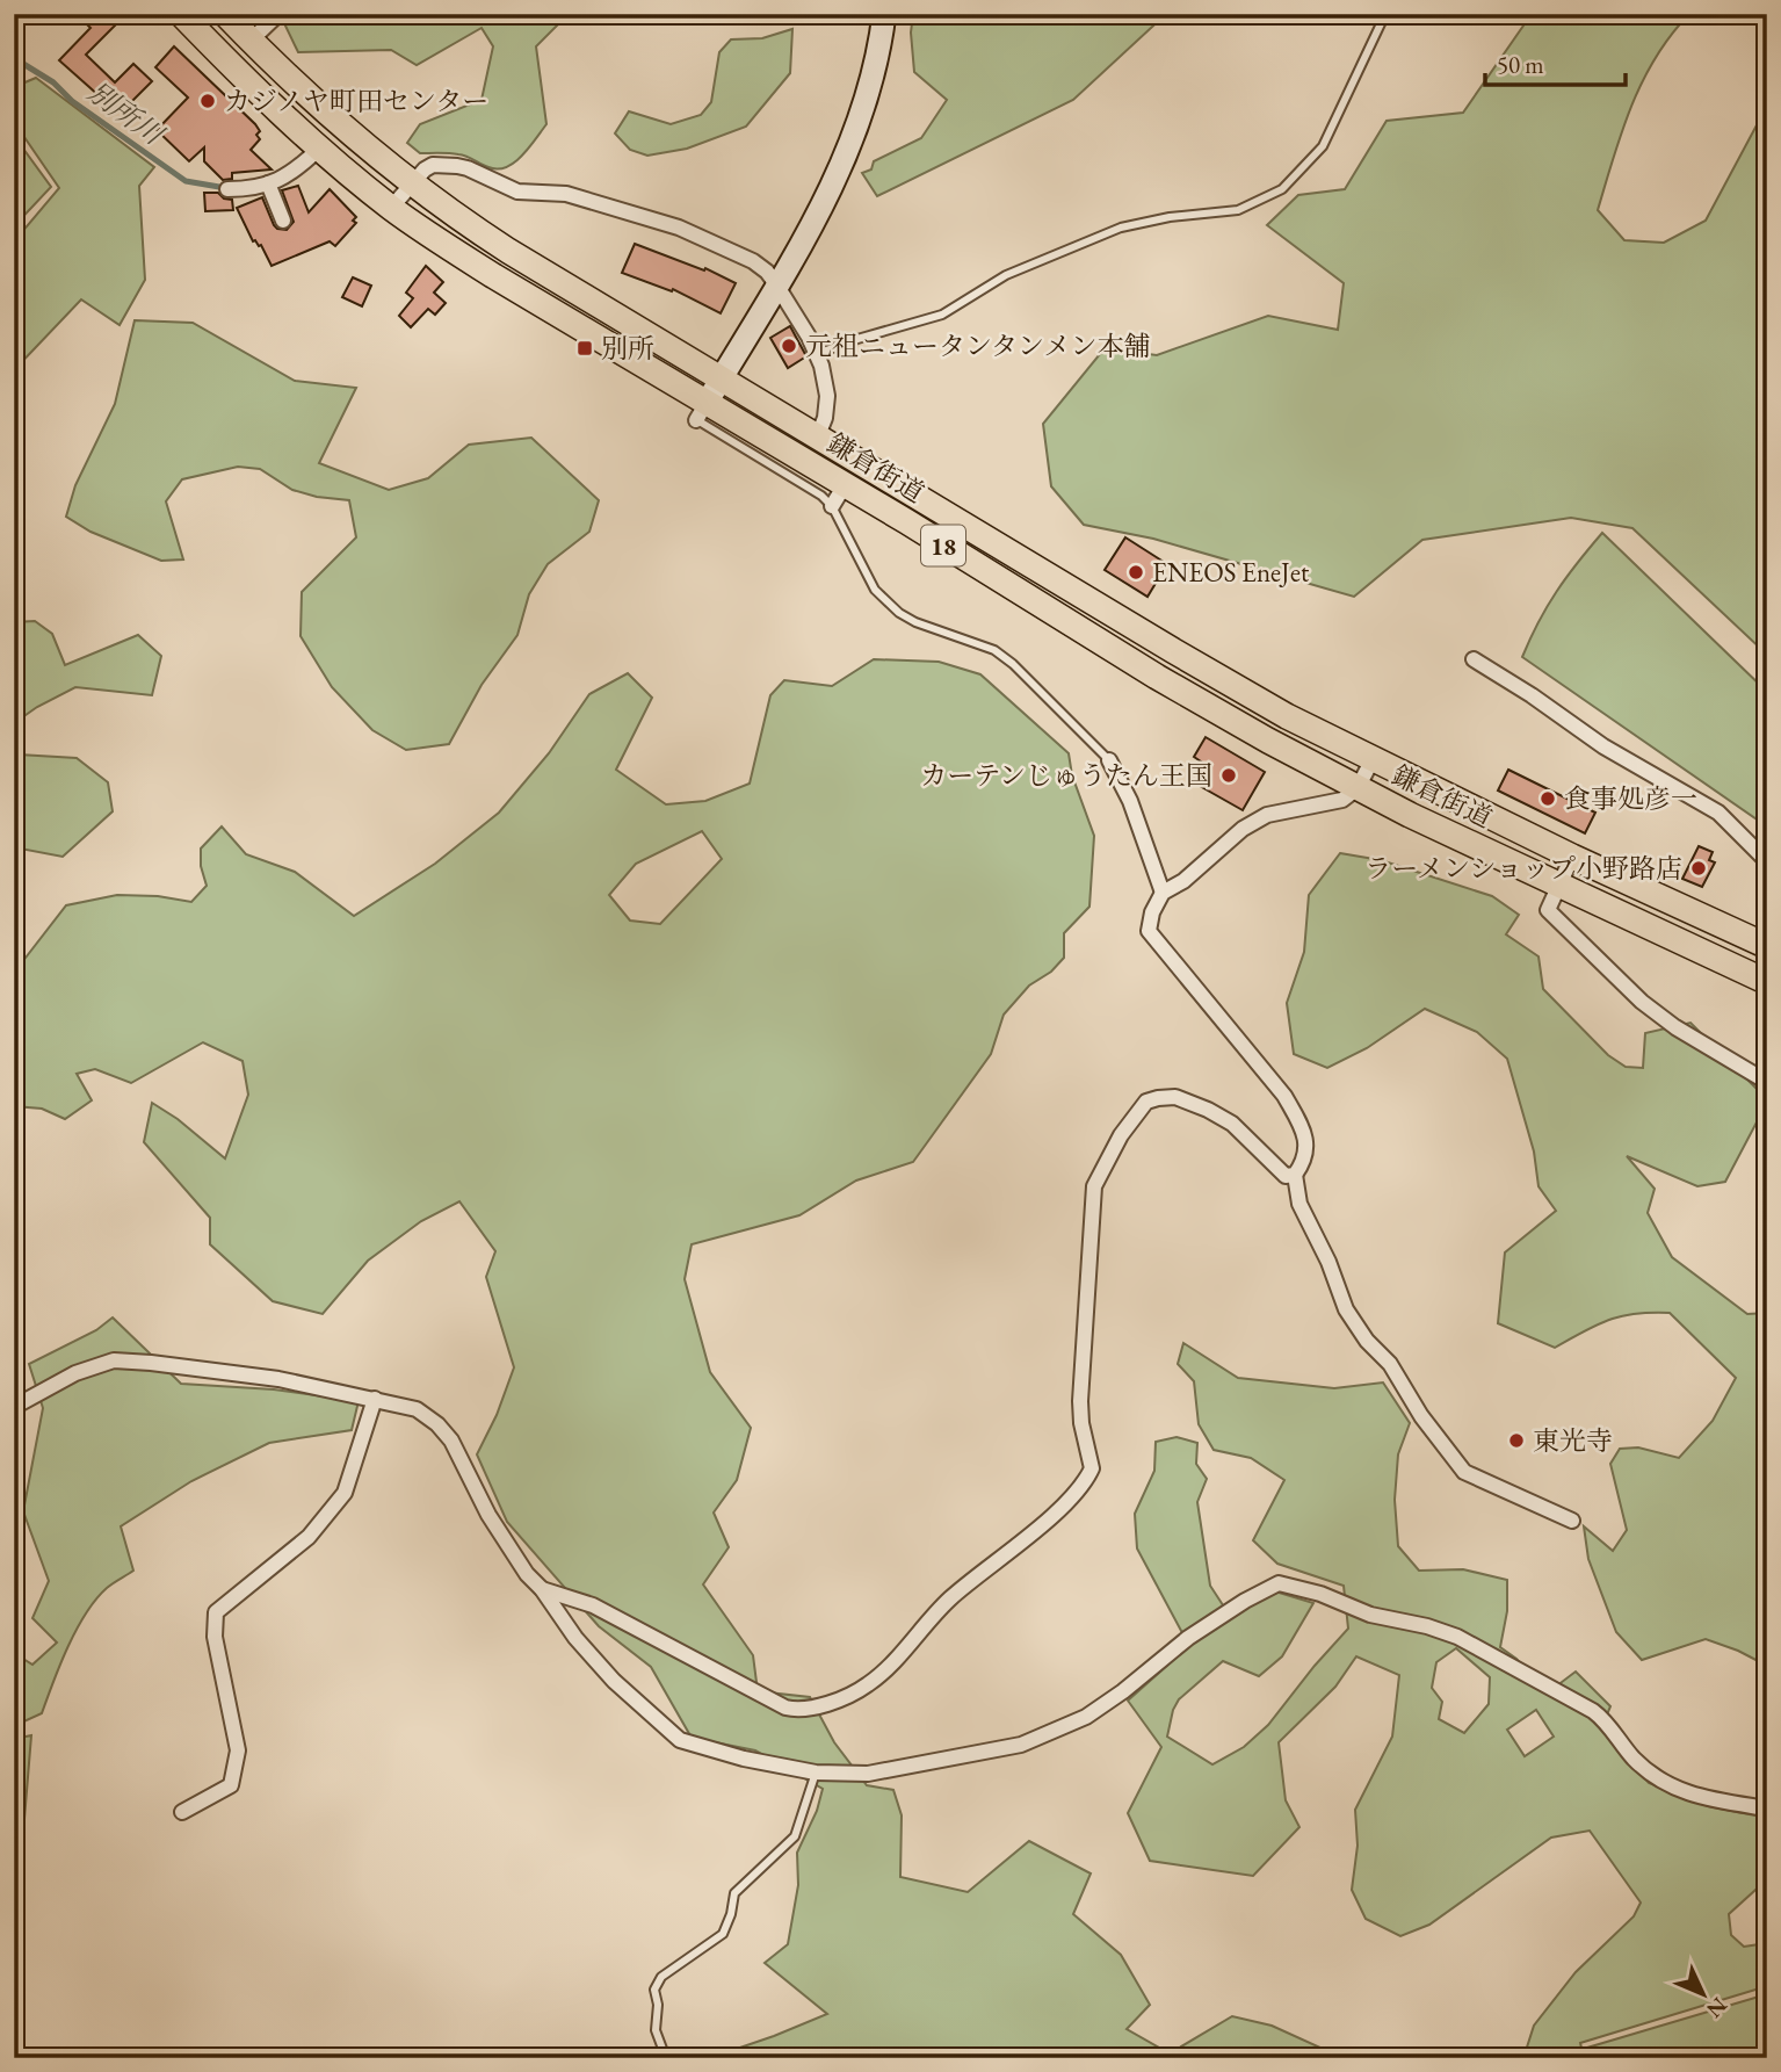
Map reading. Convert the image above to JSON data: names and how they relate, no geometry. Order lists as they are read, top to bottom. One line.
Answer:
{"streets":{"main road":["鎌倉街道","18"]},"water":["別所川"],"places":{"other":["カジノヤ町田センター","元祖ニュータンタンメン本舗","ENEOS EneJet","カーテンじゅうたん王国","食事処彦一","ラーメンショップ小野路店","東光寺"],"transit":["別所"]},"scale_bar":"50 m","north":"bottom right"}
